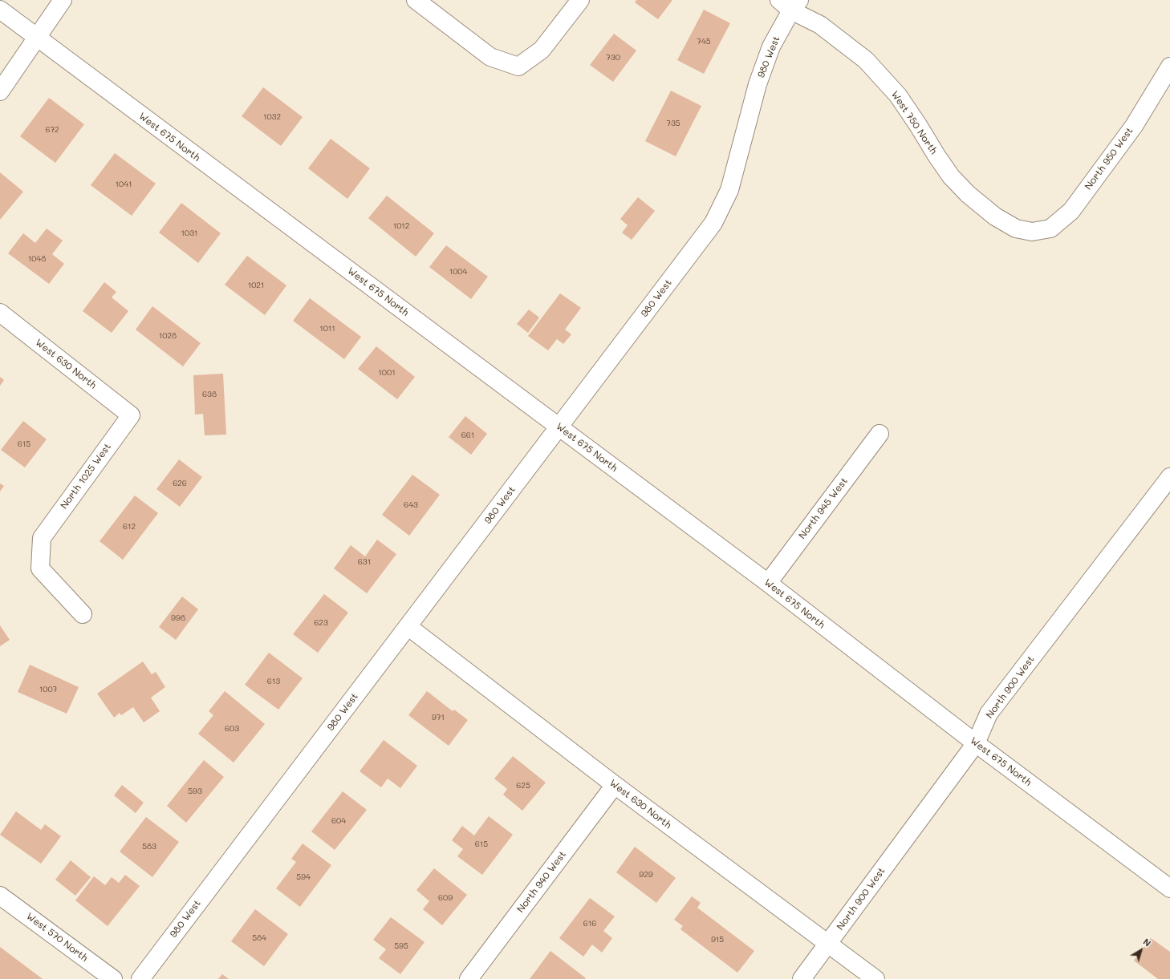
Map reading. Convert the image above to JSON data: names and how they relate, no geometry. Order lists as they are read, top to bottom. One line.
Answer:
{"streets":{"street":["980 West","West 750 North","West 675 North","North 950 West","West 630 North","North 1025 West","North 945 West","North 900 West","North 940 West","West 570 North"]},"crossings":[["980 West","West 750 North"],["980 West","West 675 North"],["980 West","West 630 North"],["West 750 North","North 950 West"],["West 675 North","North 945 West"],["West 675 North","North 900 West"],["West 630 North","North 1025 West"],["West 630 North","North 900 West"],["West 630 North","North 940 West"]],"house_numbers":["745","730","1032","735","672","1041","1012","1031","1048","1004","1021","1011","1028","1001","638","661","615","626","643","612","631","998","623","613","1007","971","603","625","593","604","615","583","929","594","609","616","584","915","595"],"north":"top right"}
